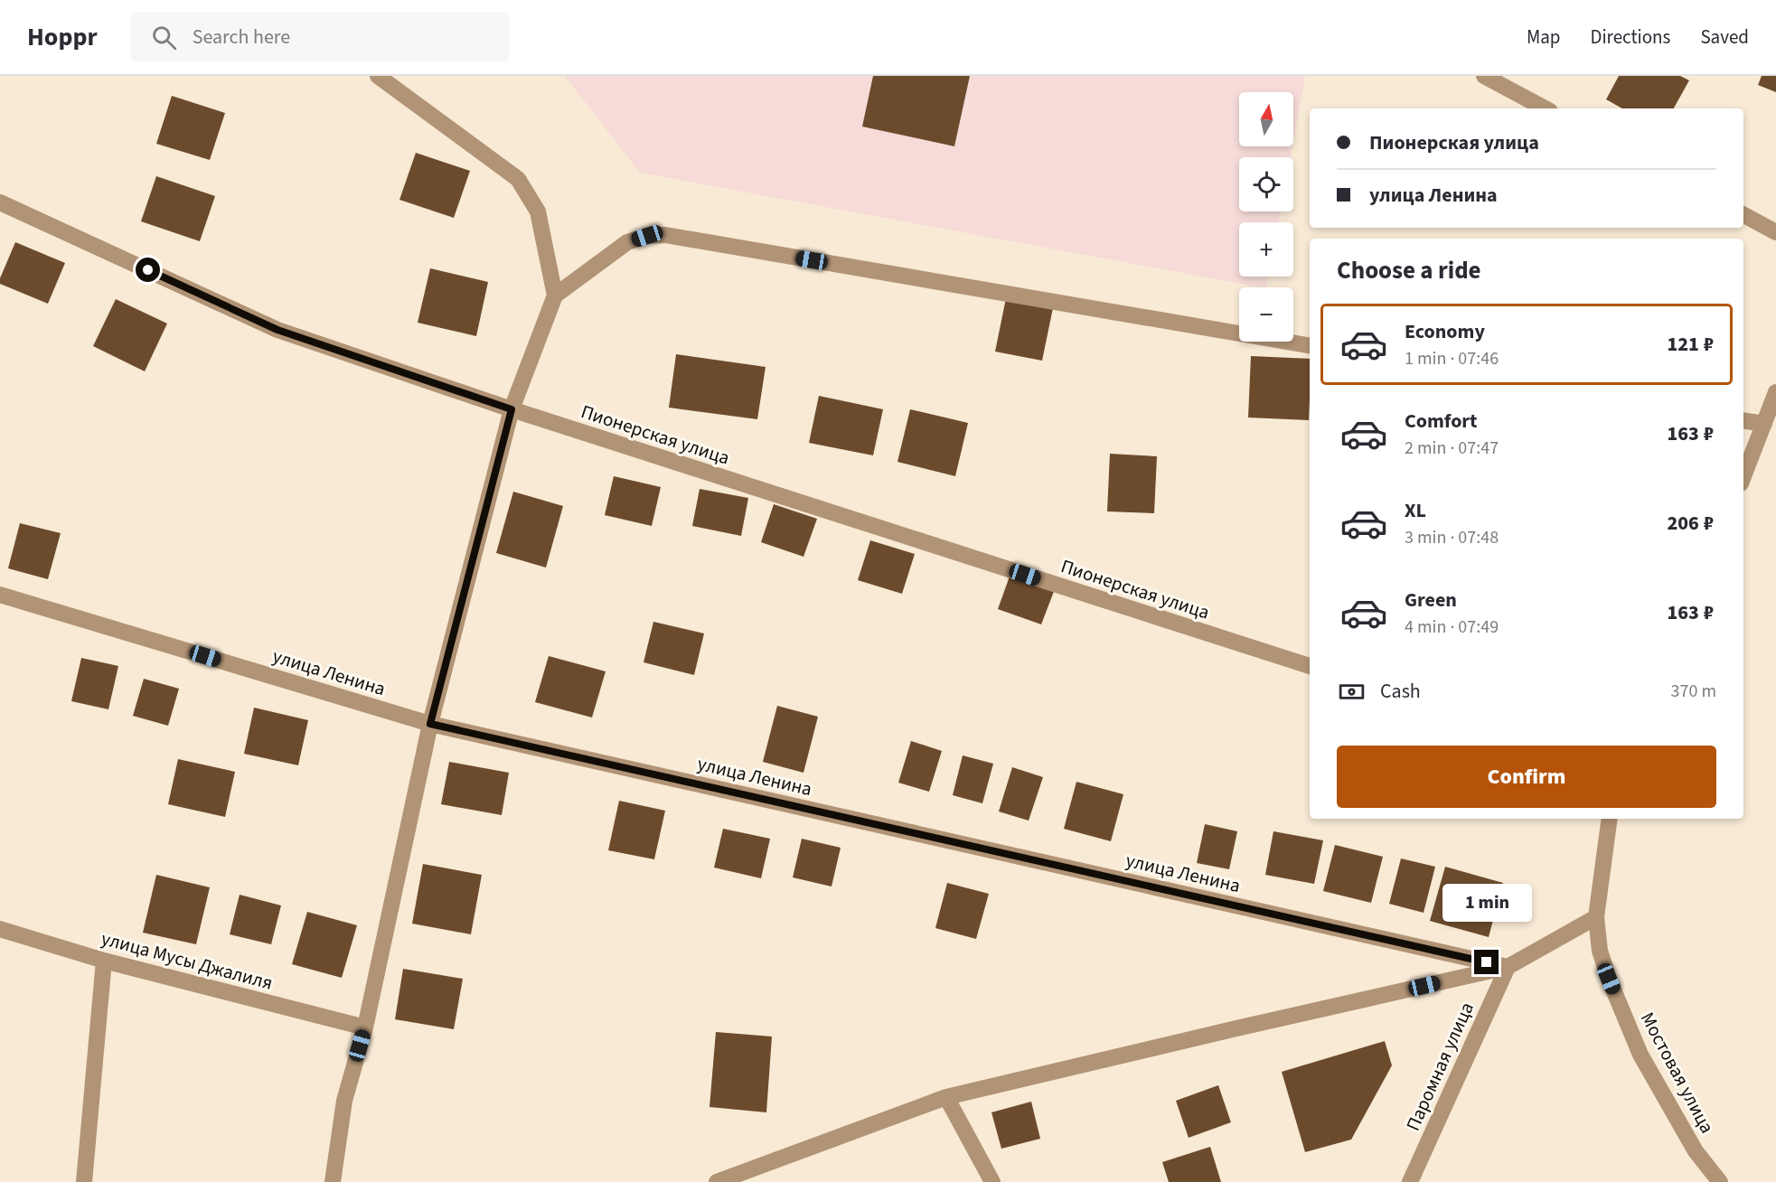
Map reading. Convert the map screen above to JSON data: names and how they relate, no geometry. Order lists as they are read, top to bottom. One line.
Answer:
{"streets":{"street":["Пионерская улица","улица Ленина","улица Мусы Джалиля","Паромная улица","Мостовая улица"]},"crossings":[["улица Ленина","Паромная улица"]],"north":"top","page":{"header":"Hoppr","search":"Search here","nav":["Map","Directions","Saved"],"map_buttons":["+","−"],"banner":["Пионерская улица","улица Ленина"],"heading":"Choose a ride","list":[{"name":"Economy","note":"1 min · 07:46","value":"121 ₽"},{"name":"Comfort","note":"2 min · 07:47","value":"163 ₽"},{"name":"XL","note":"3 min · 07:48","value":"206 ₽"},{"name":"Green","note":"4 min · 07:49","value":"163 ₽"}],"pay":["Cash","370 m"],"buttons":"Confirm","bubble":"1 min"}}
